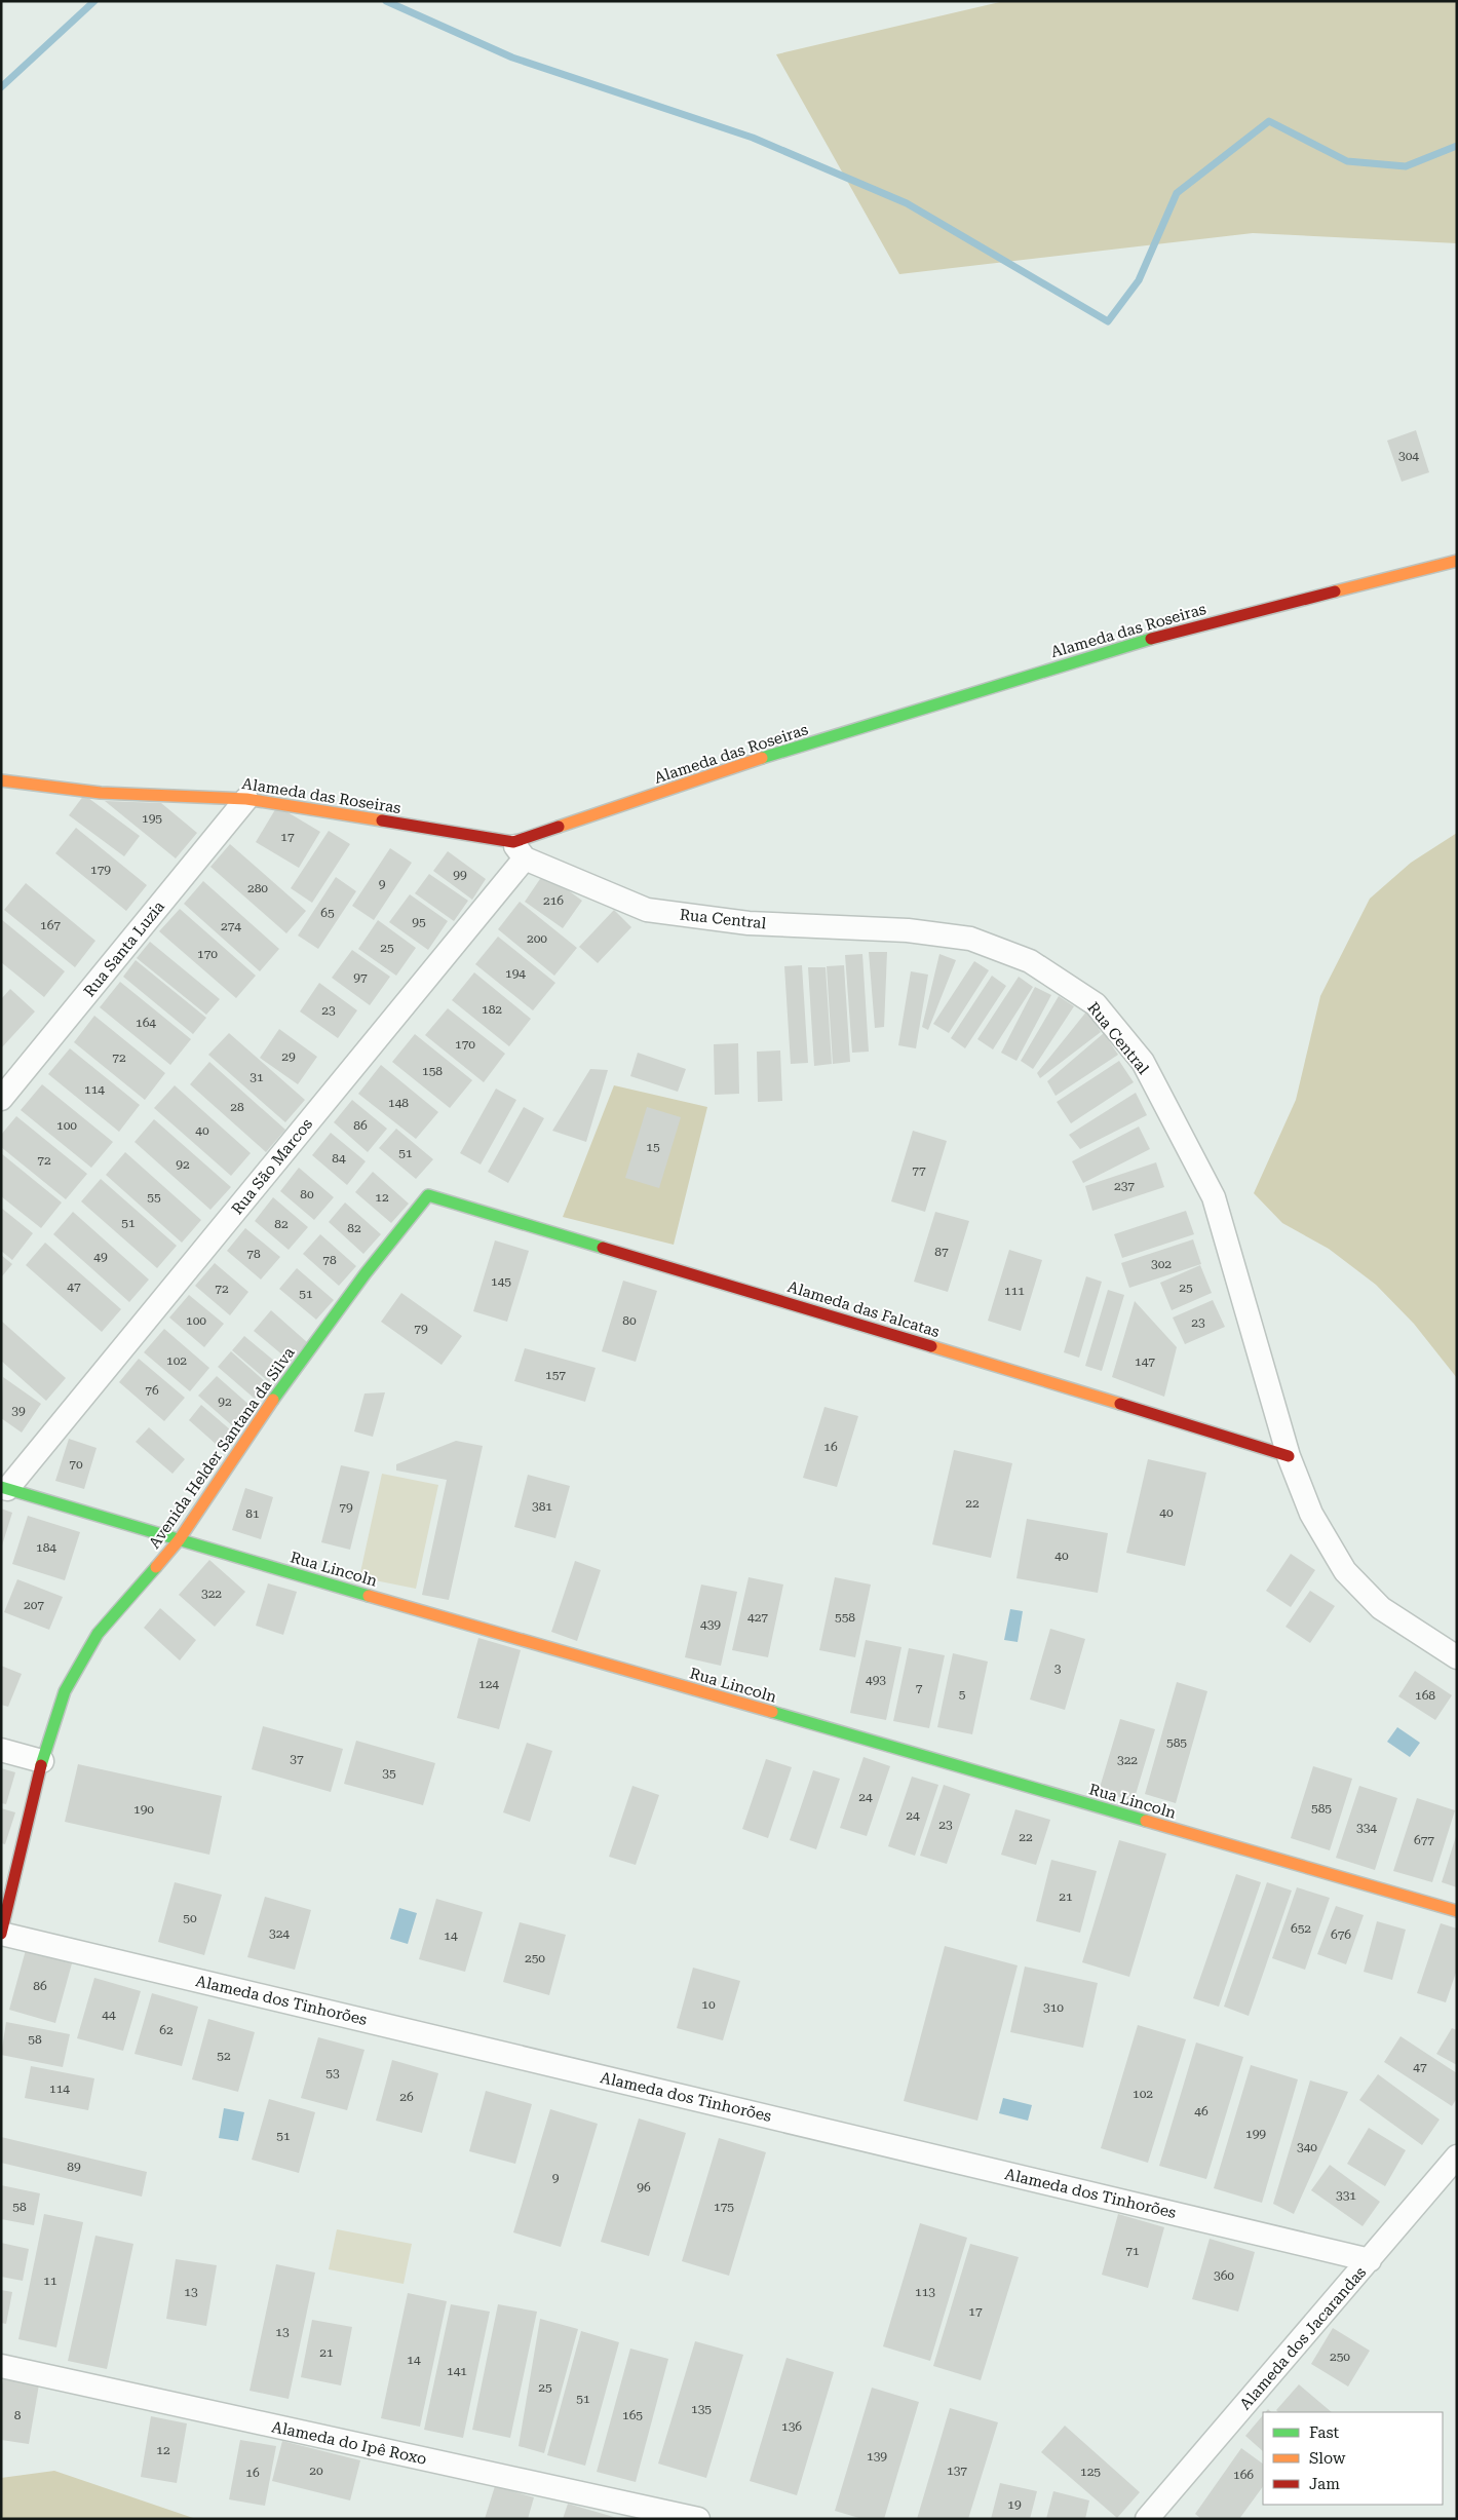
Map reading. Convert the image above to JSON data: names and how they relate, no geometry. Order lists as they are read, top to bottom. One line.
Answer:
{"streets":{"street":["Alameda das Roseiras","Rua Central","Rua Santa Luzia","Rua São Marcos","Alameda das Falcatas","Avenida Helder Santana da Silva","Rua Lincoln","Alameda dos Tinhorões","Alameda dos Jacarandas","Alameda do Ipê Roxo"]},"crossings":[["Alameda das Roseiras","Rua Central"],["Alameda das Roseiras","Rua Santa Luzia"],["Alameda das Roseiras","Rua São Marcos"],["Rua Central","Rua São Marcos"],["Rua Central","Alameda das Falcatas"],["Rua São Marcos","Rua Lincoln"],["Alameda das Falcatas","Avenida Helder Santana da Silva"],["Avenida Helder Santana da Silva","Rua Lincoln"],["Avenida Helder Santana da Silva","Alameda dos Tinhorões"],["Alameda dos Tinhorões","Alameda dos Jacarandas"]],"house_numbers":["304","195","17","179","99","9","280","216","65","95","167","274","200","25","170","194","97","182","23","164","170","29","72","158","31","114","148","28","100","86","40","15","51","84","72","92","77","237","80","55","12","51","82","82","87","78","49","78","302","145","47","25","72","111","51","100","80","23","79","102","147","157","76","92","39","16","70","22","381","79","40","81","184","40","322","207","427","558","439","3","493","124","7","5","168","585","37","322","35","24","585","190","24","23","334","22","677","21","50","652","324","676","14","250","86","10","310","44","62","58","52","47","53","114","102","26","46","199","51","340","89","9","96","331","58","175","71","360","11","13","113","17","13","21","250","14","141","25","51","135","8","165","136","12","139","20","137","125","16","166","19"],"legend":["Fast","Slow","Jam"]}
